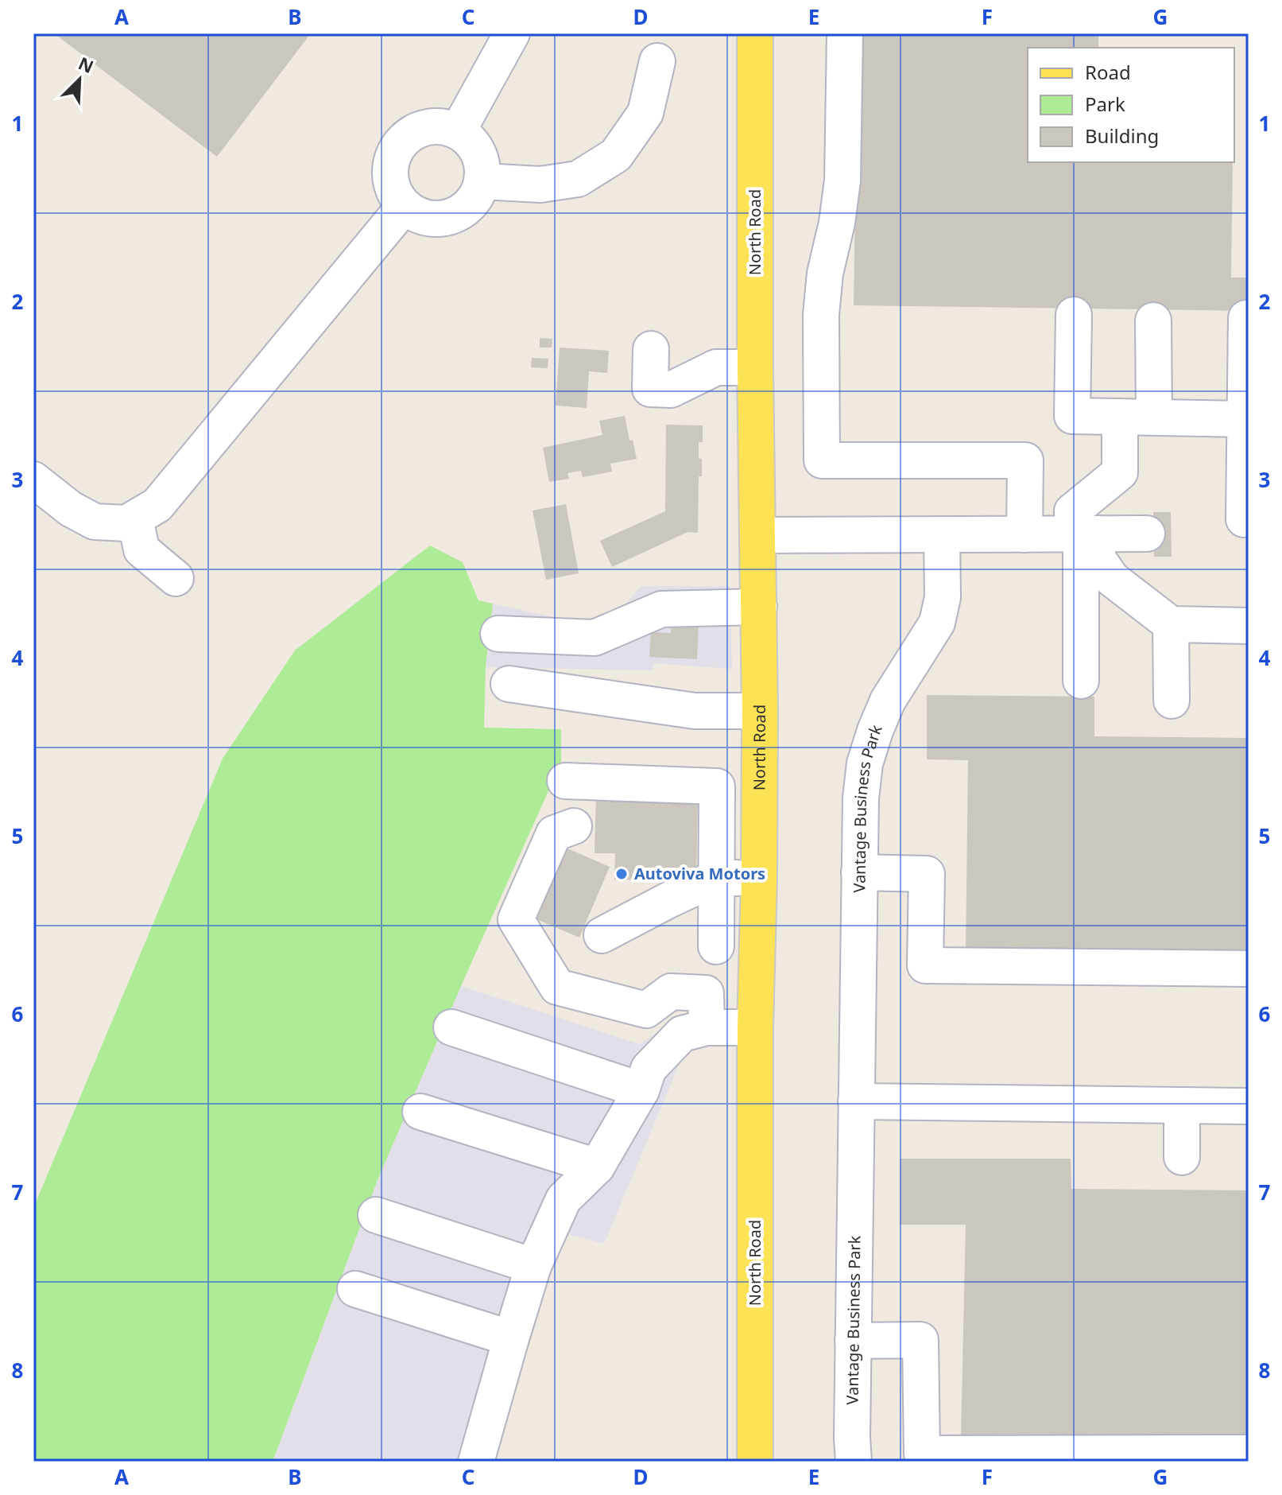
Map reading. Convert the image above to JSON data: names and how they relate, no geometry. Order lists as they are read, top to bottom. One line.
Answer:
{"streets":{"main road":["North Road"],"street":["Vantage Business Park"]},"places":["Autoviva Motors"],"legend":["Road","Park","Building"],"north":"top right","grid":{"columns":["A","B","C","D","E","F","G"],"rows":["1","2","3","4","5","6","7","8"]}}
